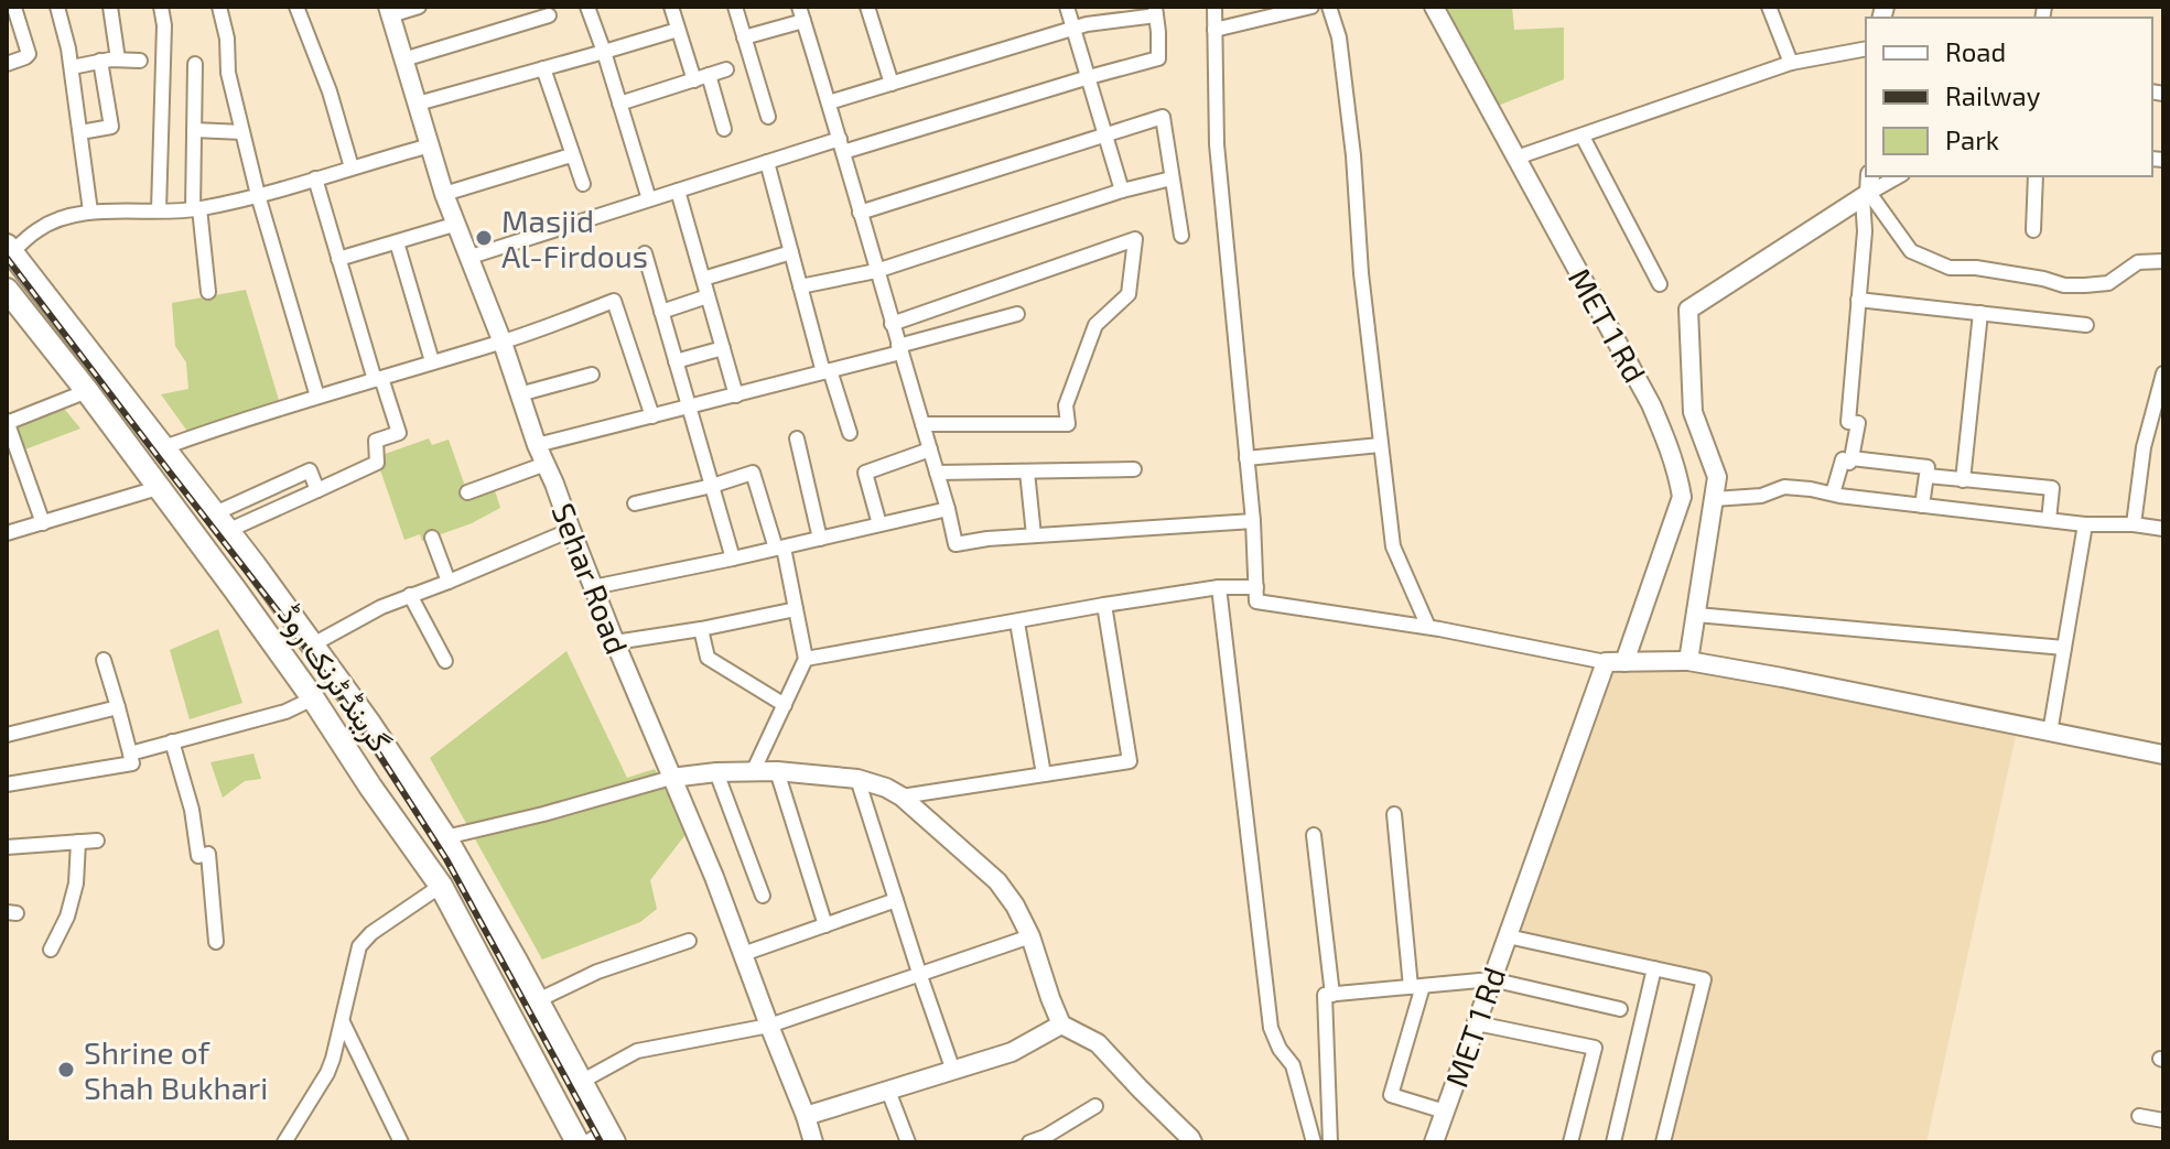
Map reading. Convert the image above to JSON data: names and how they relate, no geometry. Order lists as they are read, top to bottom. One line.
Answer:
{"streets":{"main road":["گرینڈ ٹرنک روڈ"],"street":["MET 1 Rd","Sehar Road"]},"places":["Masjid Al-Firdous","Shrine of Shah Bukhari"],"legend":["Road","Railway","Park"]}
